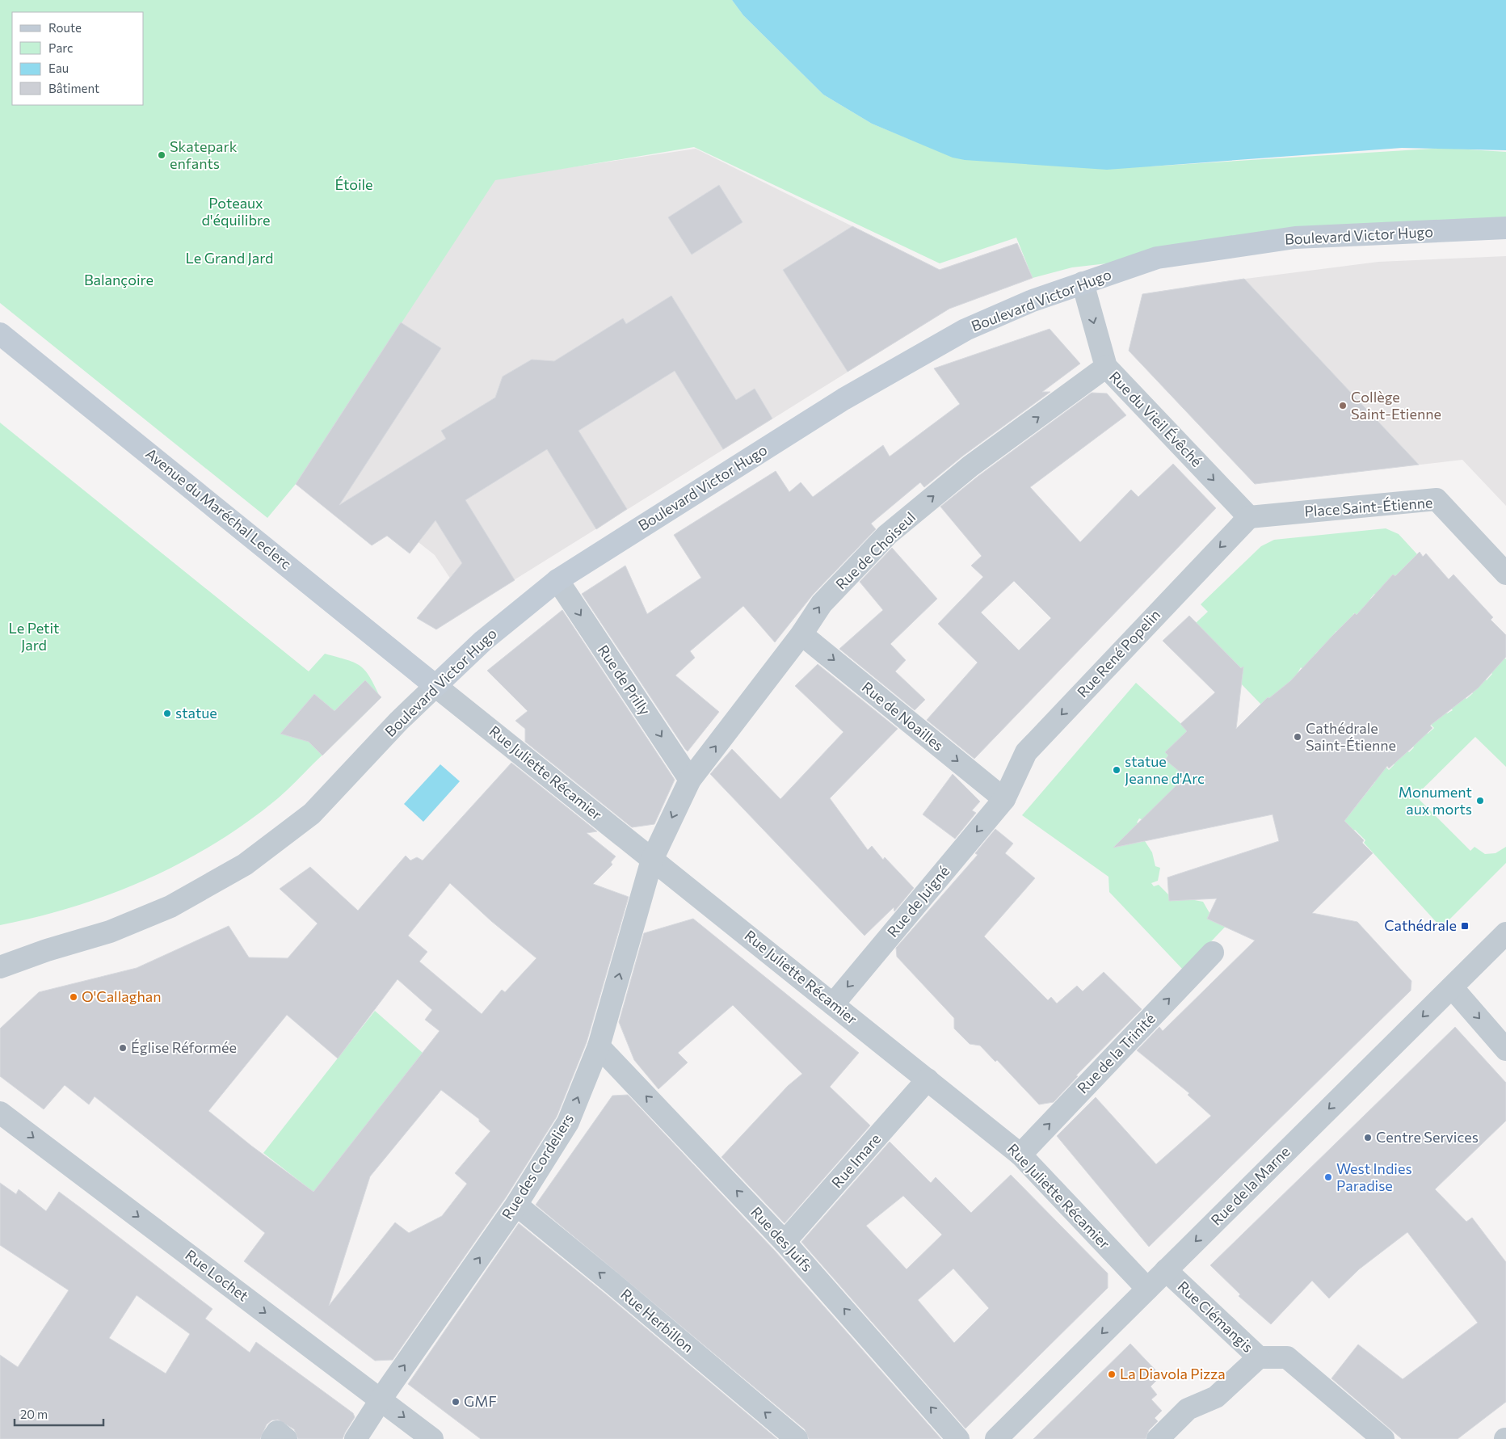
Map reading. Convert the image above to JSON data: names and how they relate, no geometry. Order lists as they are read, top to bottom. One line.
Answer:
{"streets":{"main road":["Boulevard Victor Hugo","Avenue du Maréchal Leclerc"],"street":["Rue du Vieil Évêché","Place Saint-Étienne","Rue de Choiseul","Rue René Popelin","Rue de Prilly","Rue de Noailles","Rue Juliette Récamier","Rue de Juigné","Rue de la Trinité","Rue Imare","Rue des Cordeliers","Rue de la Marne","Rue des Juifs","Rue Lochet","Rue Clémangis","Rue Herbillon"]},"crossings":[["Boulevard Victor Hugo","Rue du Vieil Évêché"],["Boulevard Victor Hugo","Avenue du Maréchal Leclerc"],["Boulevard Victor Hugo","Rue de Prilly"],["Boulevard Victor Hugo","Rue Juliette Récamier"],["Rue du Vieil Évêché","Place Saint-Étienne"],["Rue du Vieil Évêché","Rue de Choiseul"],["Rue du Vieil Évêché","Rue René Popelin"],["Place Saint-Étienne","Rue René Popelin"],["Avenue du Maréchal Leclerc","Rue Juliette Récamier"],["Rue de Choiseul","Rue de Prilly"],["Rue de Choiseul","Rue de Noailles"],["Rue de Choiseul","Rue Juliette Récamier"],["Rue de Choiseul","Rue des Cordeliers"],["Rue René Popelin","Rue de Noailles"],["Rue René Popelin","Rue de Juigné"],["Rue de Noailles","Rue de Juigné"],["Rue Juliette Récamier","Rue de Juigné"],["Rue Juliette Récamier","Rue de la Trinité"],["Rue Juliette Récamier","Rue Imare"],["Rue Juliette Récamier","Rue des Cordeliers"],["Rue Juliette Récamier","Rue de la Marne"],["Rue Imare","Rue des Juifs"],["Rue des Cordeliers","Rue des Juifs"],["Rue des Cordeliers","Rue Lochet"],["Rue des Cordeliers","Rue Herbillon"],["Rue de la Marne","Rue Clémangis"]],"one_way":["Rue du Vieil Évêché","Rue René Popelin","Rue de Prilly","Rue de Noailles","Rue de Juigné","Rue de la Trinité","Rue des Cordeliers","Rue de la Marne","Rue des Juifs","Rue Lochet","Rue Herbillon"],"parks":["Étoile","Poteaux d'équilibre","Le Grand Jard","Balançoire","Le Petit Jard"],"places":{"other":["Skatepark enfants","Collège Saint-Etienne","statue","Cathédrale Saint-Étienne","statue Jeanne d'Arc","Monument aux morts","O'Callaghan","Église Réformée","Centre Services","West Indies Paradise","La Diavola Pizza","GMF"],"transit":["Cathédrale"]},"legend":["Route","Parc","Eau","Bâtiment"],"scale_bar":"20 m"}
